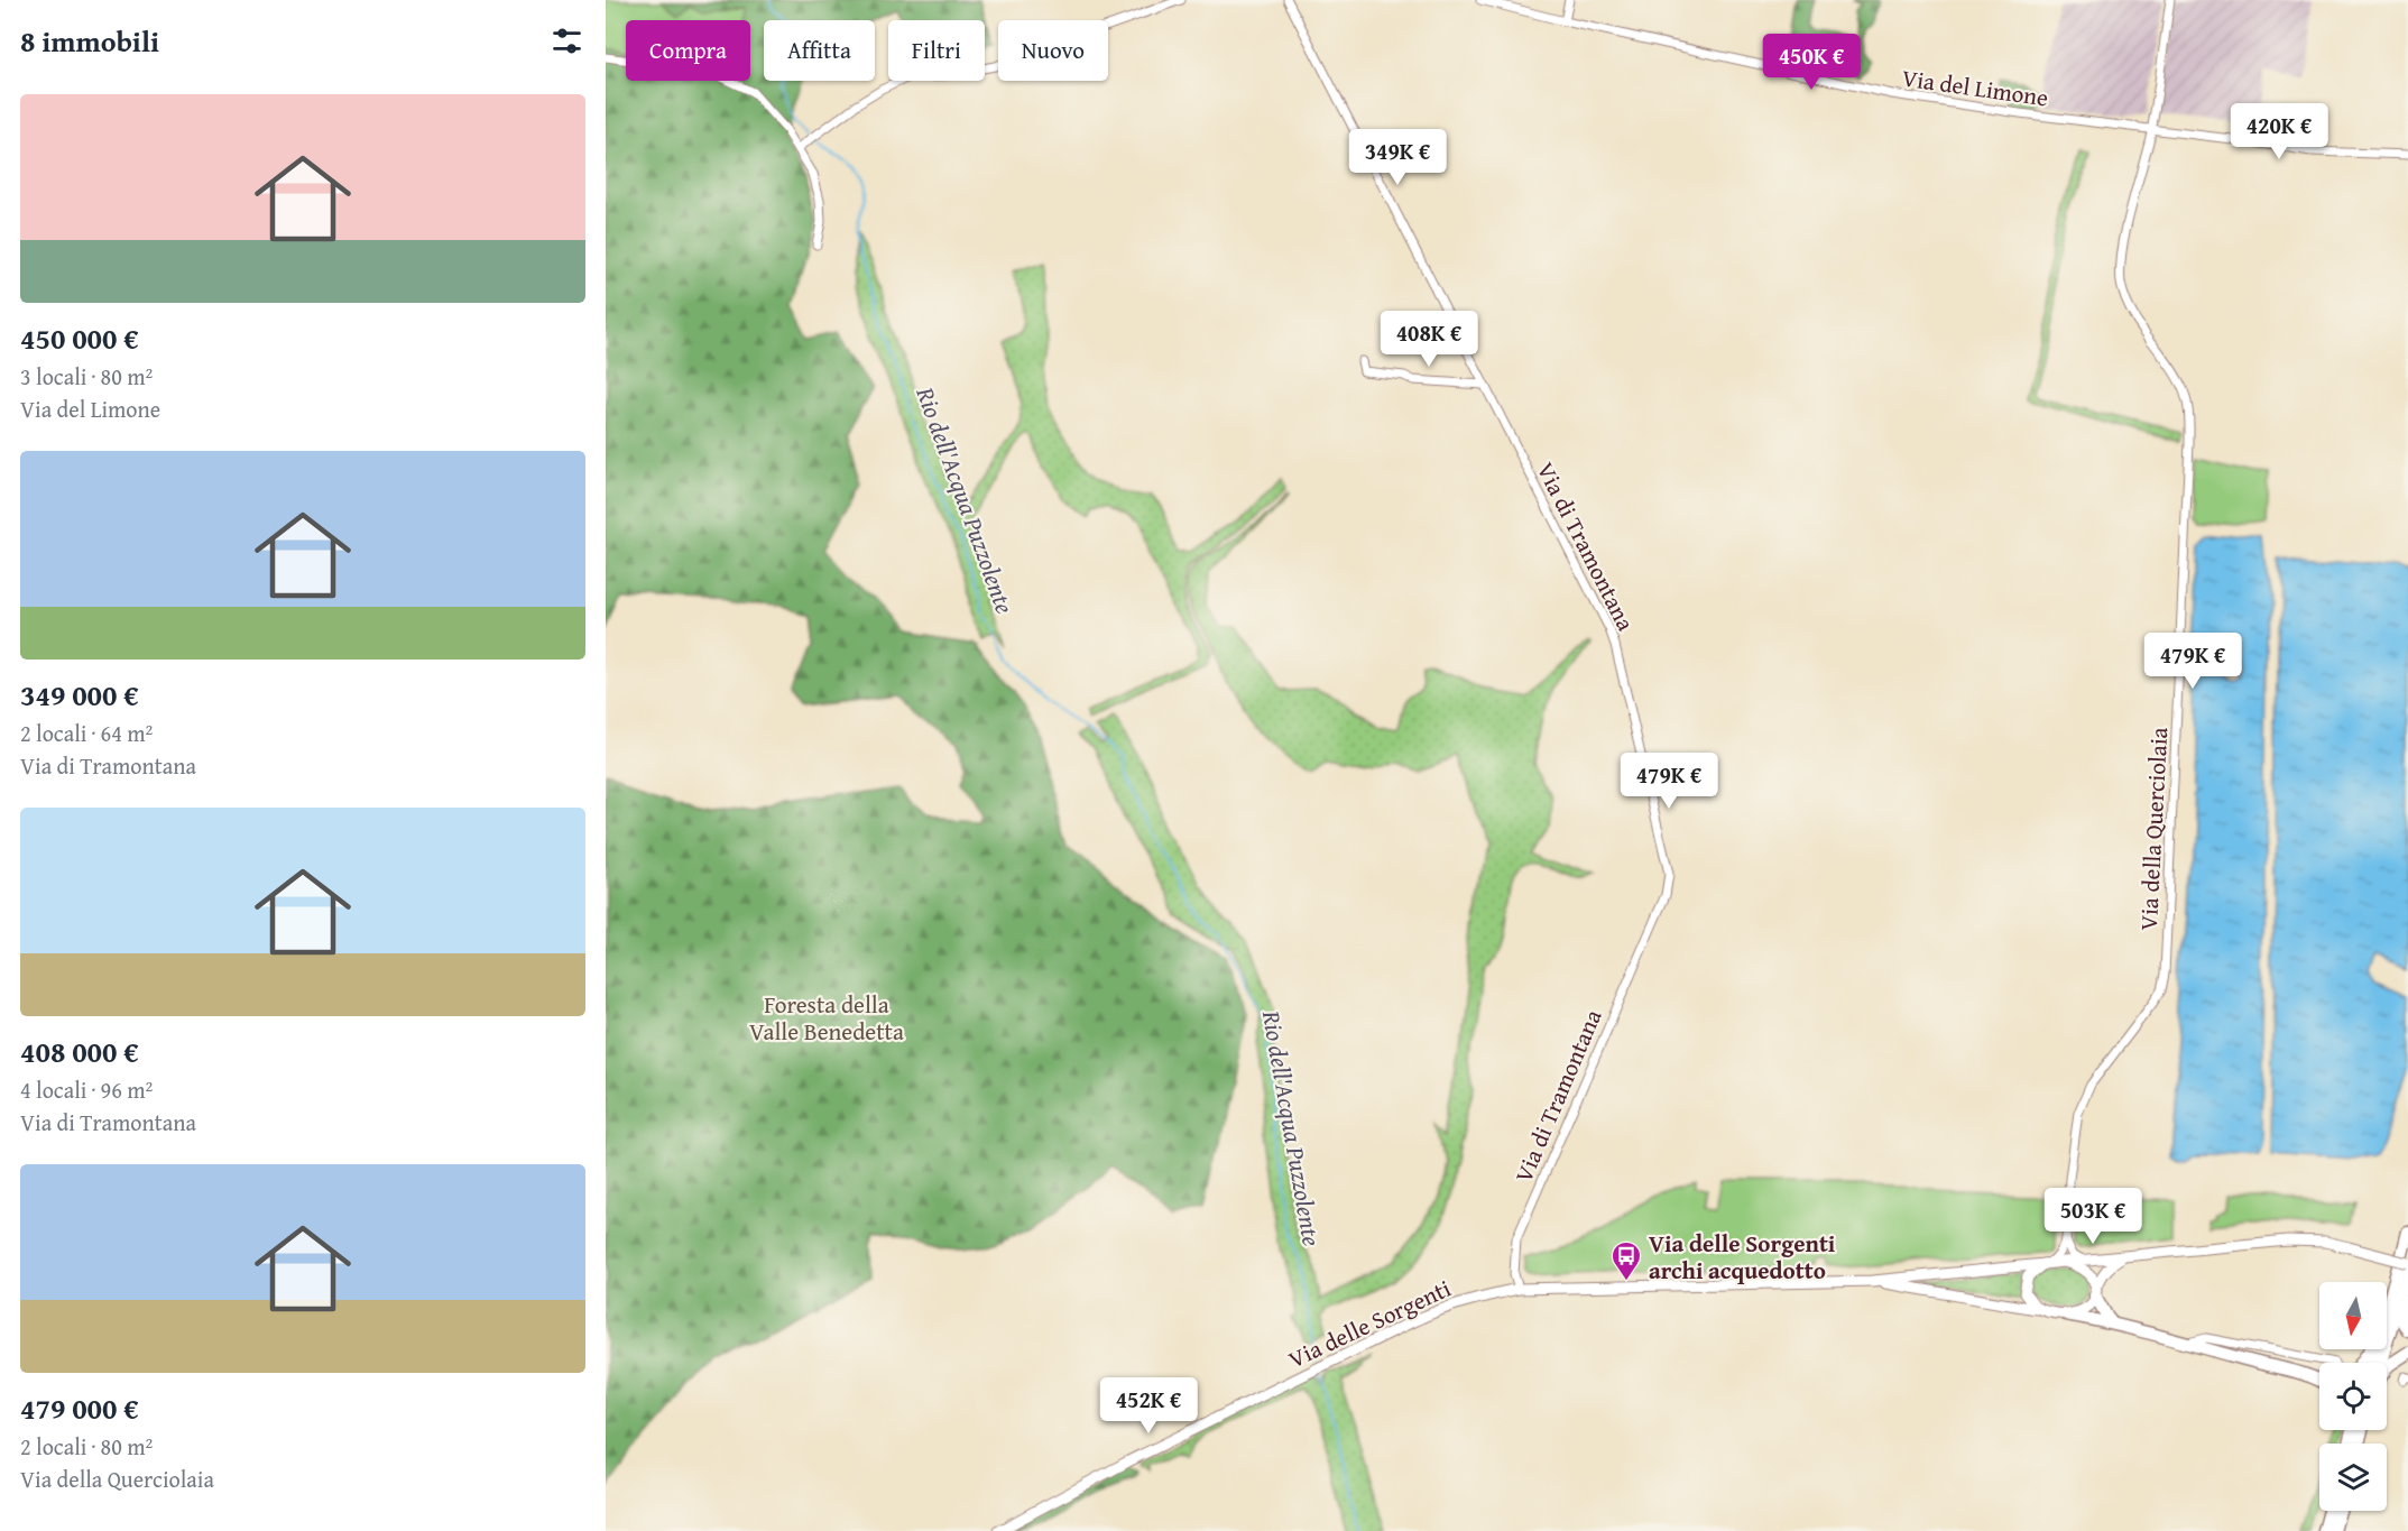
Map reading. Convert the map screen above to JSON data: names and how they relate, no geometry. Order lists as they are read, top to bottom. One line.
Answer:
{"streets":{"main road":["Via delle Sorgenti"],"street":["Via del Limone","Via di Tramontana","Via della Querciolaia"]},"crossings":[["Via del Limone","Via della Querciolaia"],["Via di Tramontana","Via delle Sorgenti"]],"water":["Rio dell'Acqua Puzzolente"],"parks":["Foresta della Valle Benedetta"],"places":{"bus stop":["Via delle Sorgenti archi acquedotto"]},"north":"bottom","page":{"heading":"8 immobili","chip":["Compra","Affitta","Filtri","Nuovo"],"price":["450K €","420K €","349K €","408K €","479K €","479K €","503K €","452K €"],"list":[{"name":"450 000 €","note":"3 locali · 80 m² · Via del Limone"},{"name":"349 000 €","note":"2 locali · 64 m² · Via di Tramontana"},{"name":"408 000 €","note":"4 locali · 96 m² · Via di Tramontana"},{"name":"479 000 €","note":"2 locali · 80 m² · Via della Querciolaia"}]}}
